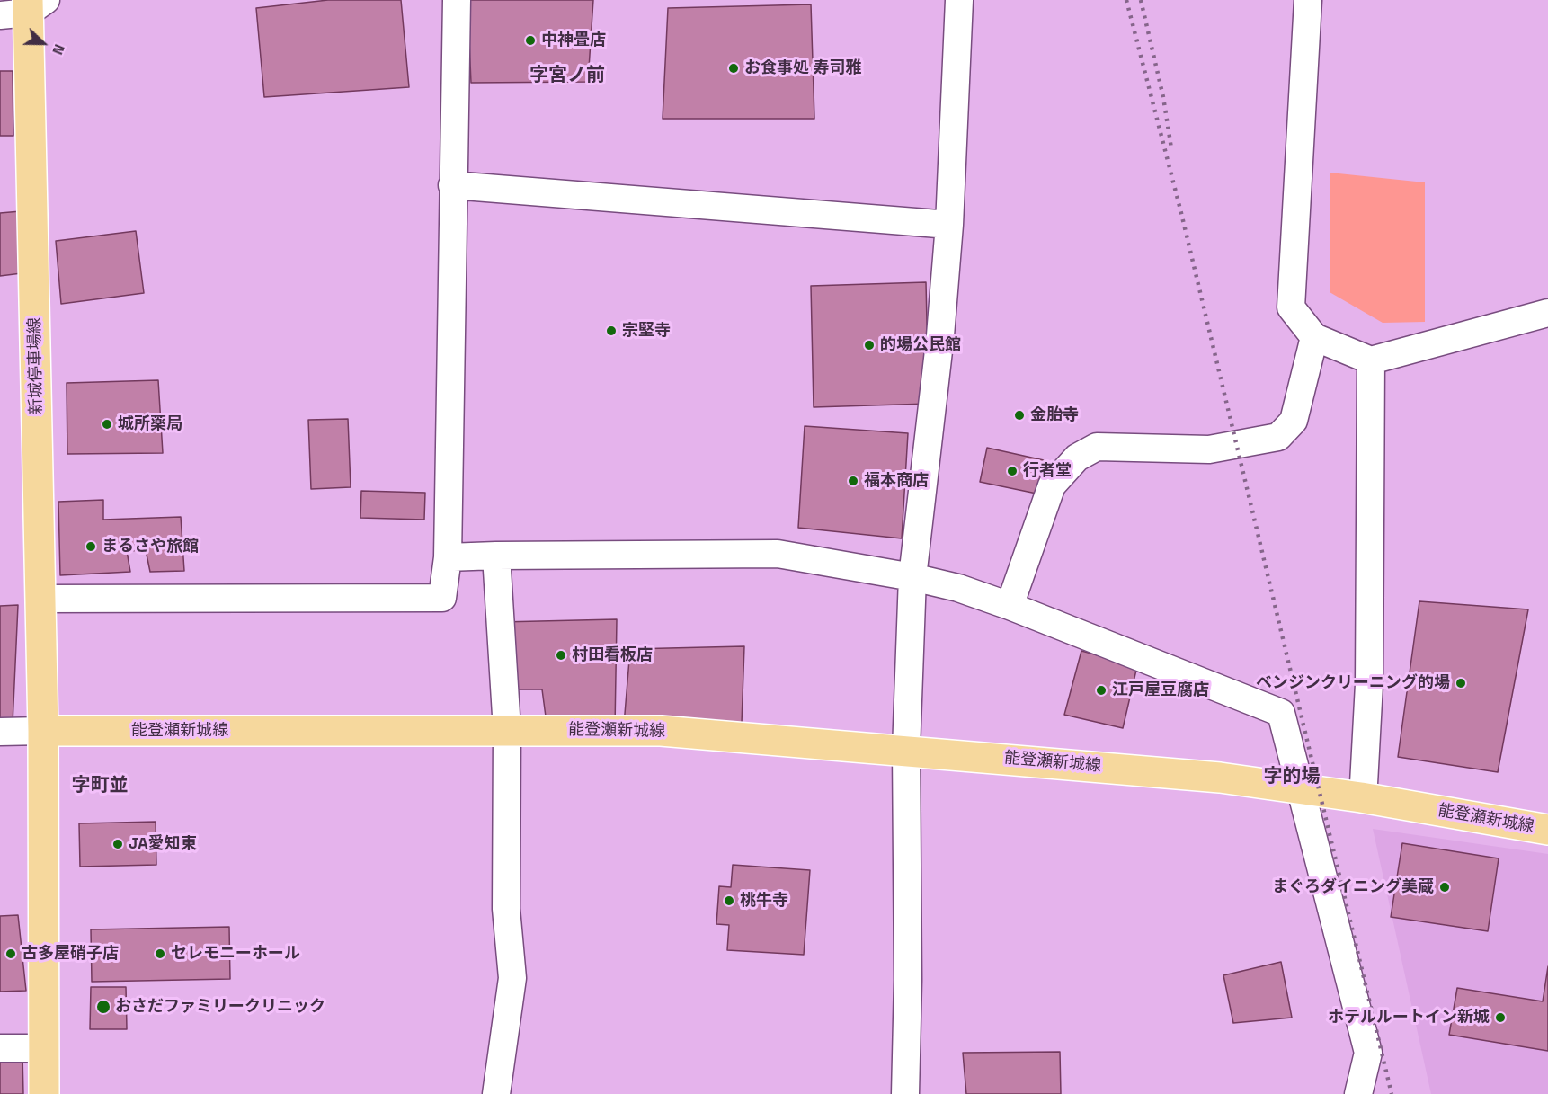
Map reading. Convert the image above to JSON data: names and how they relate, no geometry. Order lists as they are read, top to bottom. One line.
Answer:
{"streets":{"main road":["新城停車場線","能登瀬新城線"]},"crossings":[["新城停車場線","能登瀬新城線"]],"districts":["字宮ノ前","字的場","字町並"],"places":["中神畳店","お食事処 寿司雅","宗堅寺","的場公民館","金胎寺","城所薬局","行者堂","福本商店","まるさや旅館","村田看板店","ベンジンクリーニング的場","江戸屋豆腐店","JA愛知東","まぐろダイニング美蔵","桃牛寺","古多屋硝子店","セレモニーホール","おさだファミリークリニック","ホテルルートイン新城"],"north":"right"}
